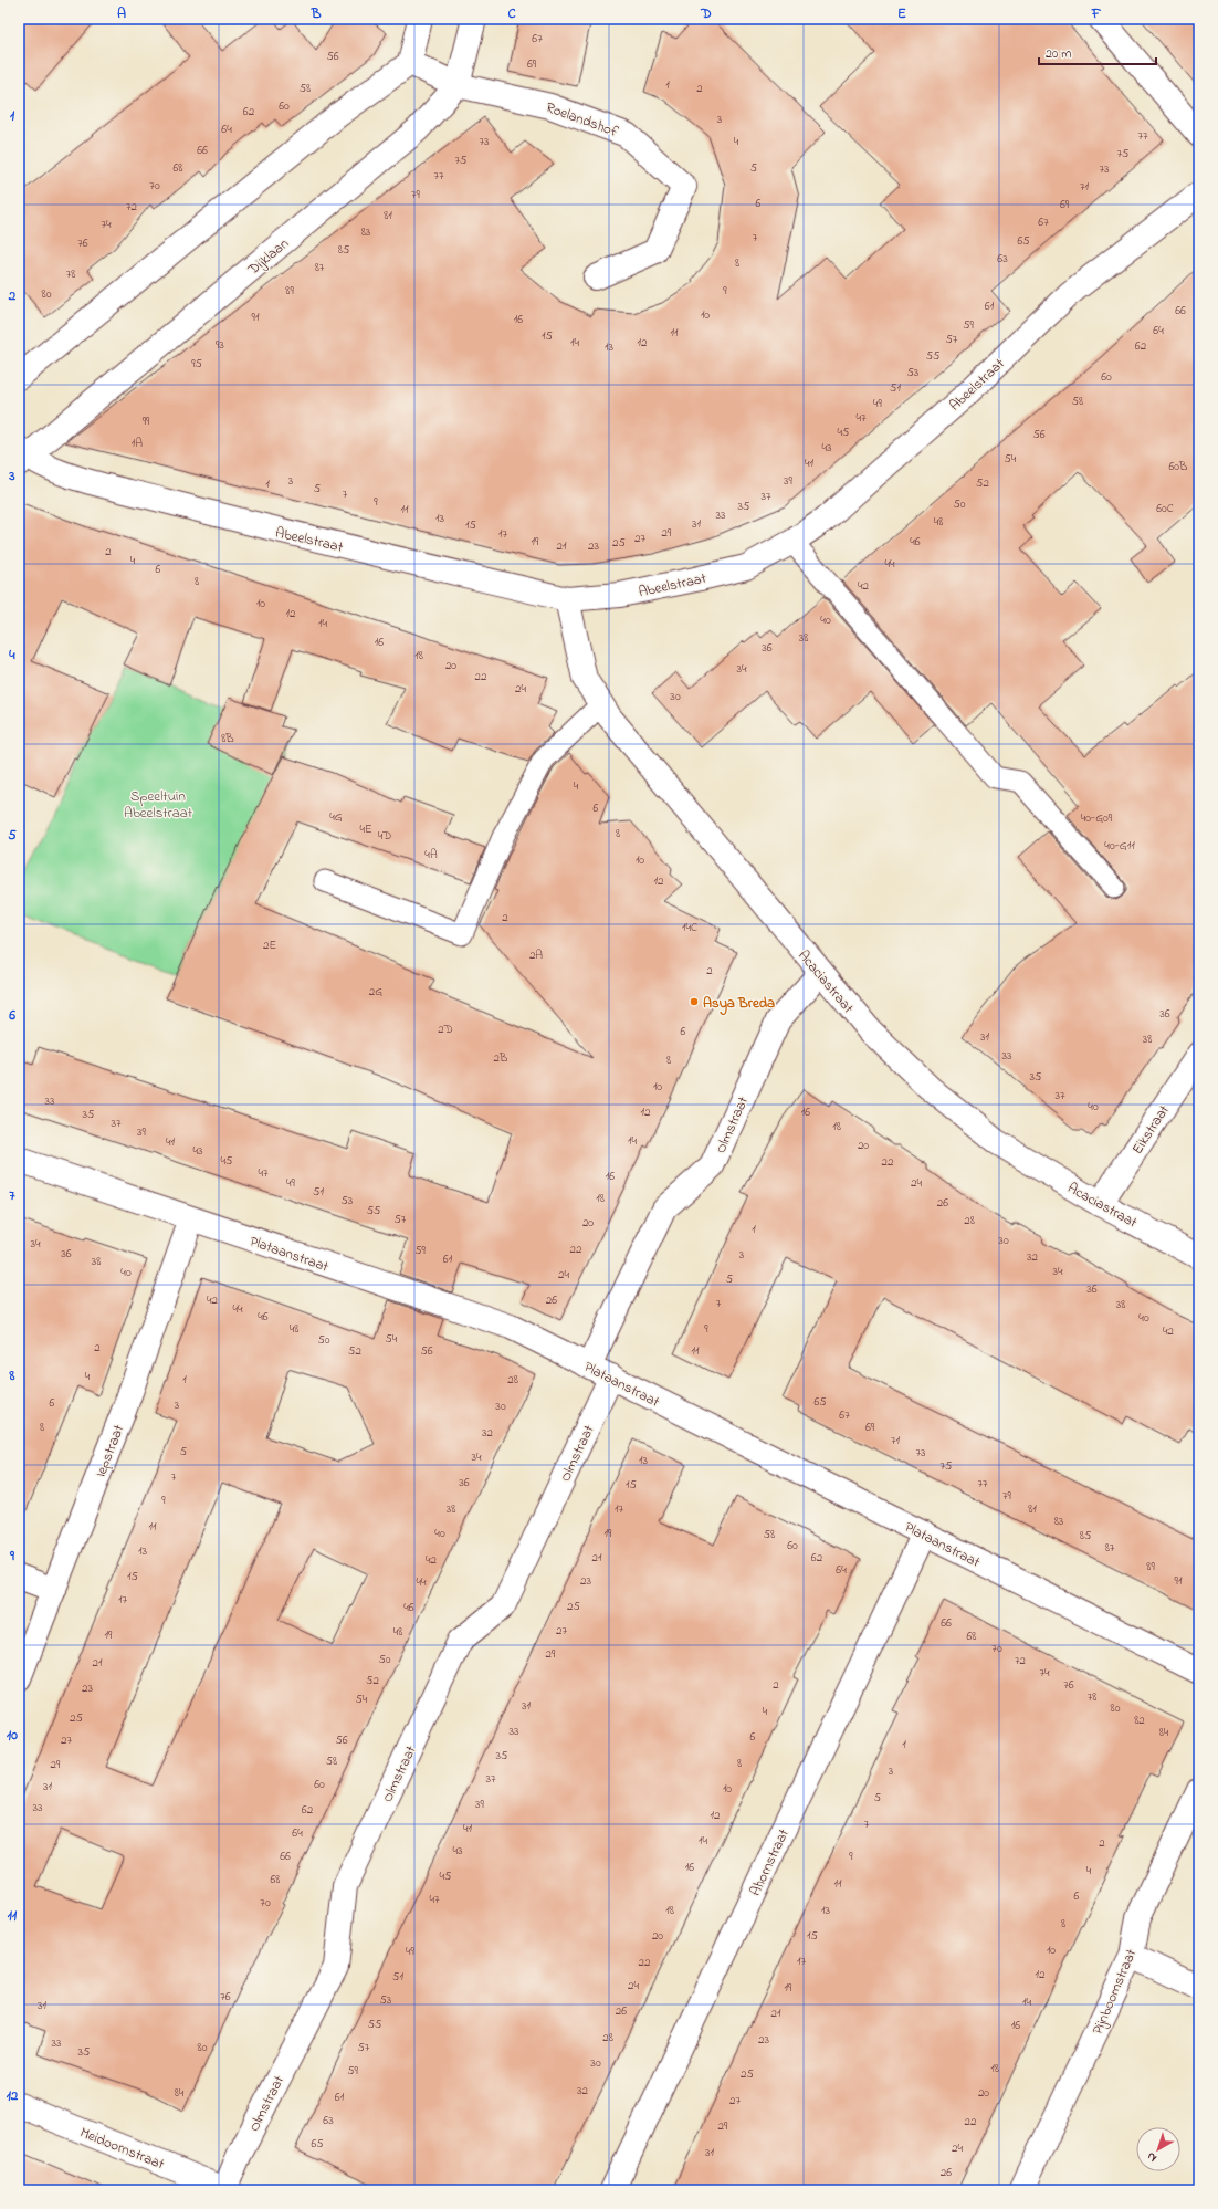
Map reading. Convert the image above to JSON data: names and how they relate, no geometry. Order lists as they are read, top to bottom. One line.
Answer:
{"streets":{"street":["Roelandshof","Dijklaan","Abeelstraat","Acaciastraat","Olmstraat","Eikstraat","Plataanstraat","Iepstraat","Ahornstraat","Pijnboomstraat","Meidoornstraat"]},"crossings":[["Roelandshof","Dijklaan"],["Dijklaan","Abeelstraat"],["Abeelstraat","Acaciastraat"],["Acaciastraat","Olmstraat"],["Acaciastraat","Eikstraat"],["Olmstraat","Plataanstraat"],["Olmstraat","Meidoornstraat"],["Plataanstraat","Iepstraat"],["Plataanstraat","Ahornstraat"]],"parks":["Speeltuin Abeelstraat"],"places":["Asya Breda"],"house_numbers":["67","56","69","1","58","2","60","62","3","64","77","73","4","66","75","75","68","5","73","77","70","71","79","6","69","72","81","67","74","83","7","65","76","85","63","8","87","78","89","9","80","61","66","10","91","16","59","64","11","15","57","14","12","93","62","13","55","95","53","60","51","58","49","47","99","45","56","1A","43","54","41","60B","3","39","52","1","5","7","37","9","50","35","60C","11","33","13","48","31","15","29","17","27","19","46","25","21","23","2","4","44","6","8","42","10","12","40","14","38","16","36","18","20","34","22","24","30","8B","4","6","4G","40-G09","4E","8","4D","40-G11","4A","10","12","2","14C","2E","2A","2","2G","36","2D","6","31","38","33","2B","8","35","10","37","33","40","12","16","35","37","18","39","14","41","20","43","45","22","47","16","49","24","51","18","53","26","55","57","28","20","1","30","34","22","59","36","3","32","61","38","34","40","24","5","36","42","26","7","38","44","46","40","48","9","42","54","50","2","52","56","11","4","1","28","65","6","3","30","67","8","69","32","71","5","73","34","13","75","7","36","77","15","79","9","38","17","81","83","11","40","19","58","85","60","87","13","21","62","42","89","64","15","23","91","44","17","25","46","66","27","48","19","68","70","29","50","72","21","74","52","2","76","23","78","54","31","80","4","25","82","33","84","6","27","56","1","35","58","8","29","3","37","60","31","10","5","39","33","62","12","7","41","64","14","2","43","66","9","16","4","45","68","11","6","47","70","18","13","8","20","15","10","49","17","22","12","51","24","19","76","53","14","31","26","21","55","16","28","23","33","80","57","35","30","18","59","25","32","84","20","61","27","63","22","29","65","24","31","26"],"scale_bar":"20 m","north":"bottom left","grid":{"columns":["A","B","C","D","E","F"],"rows":["1","2","3","4","5","6","7","8","9","10","11","12"]}}
